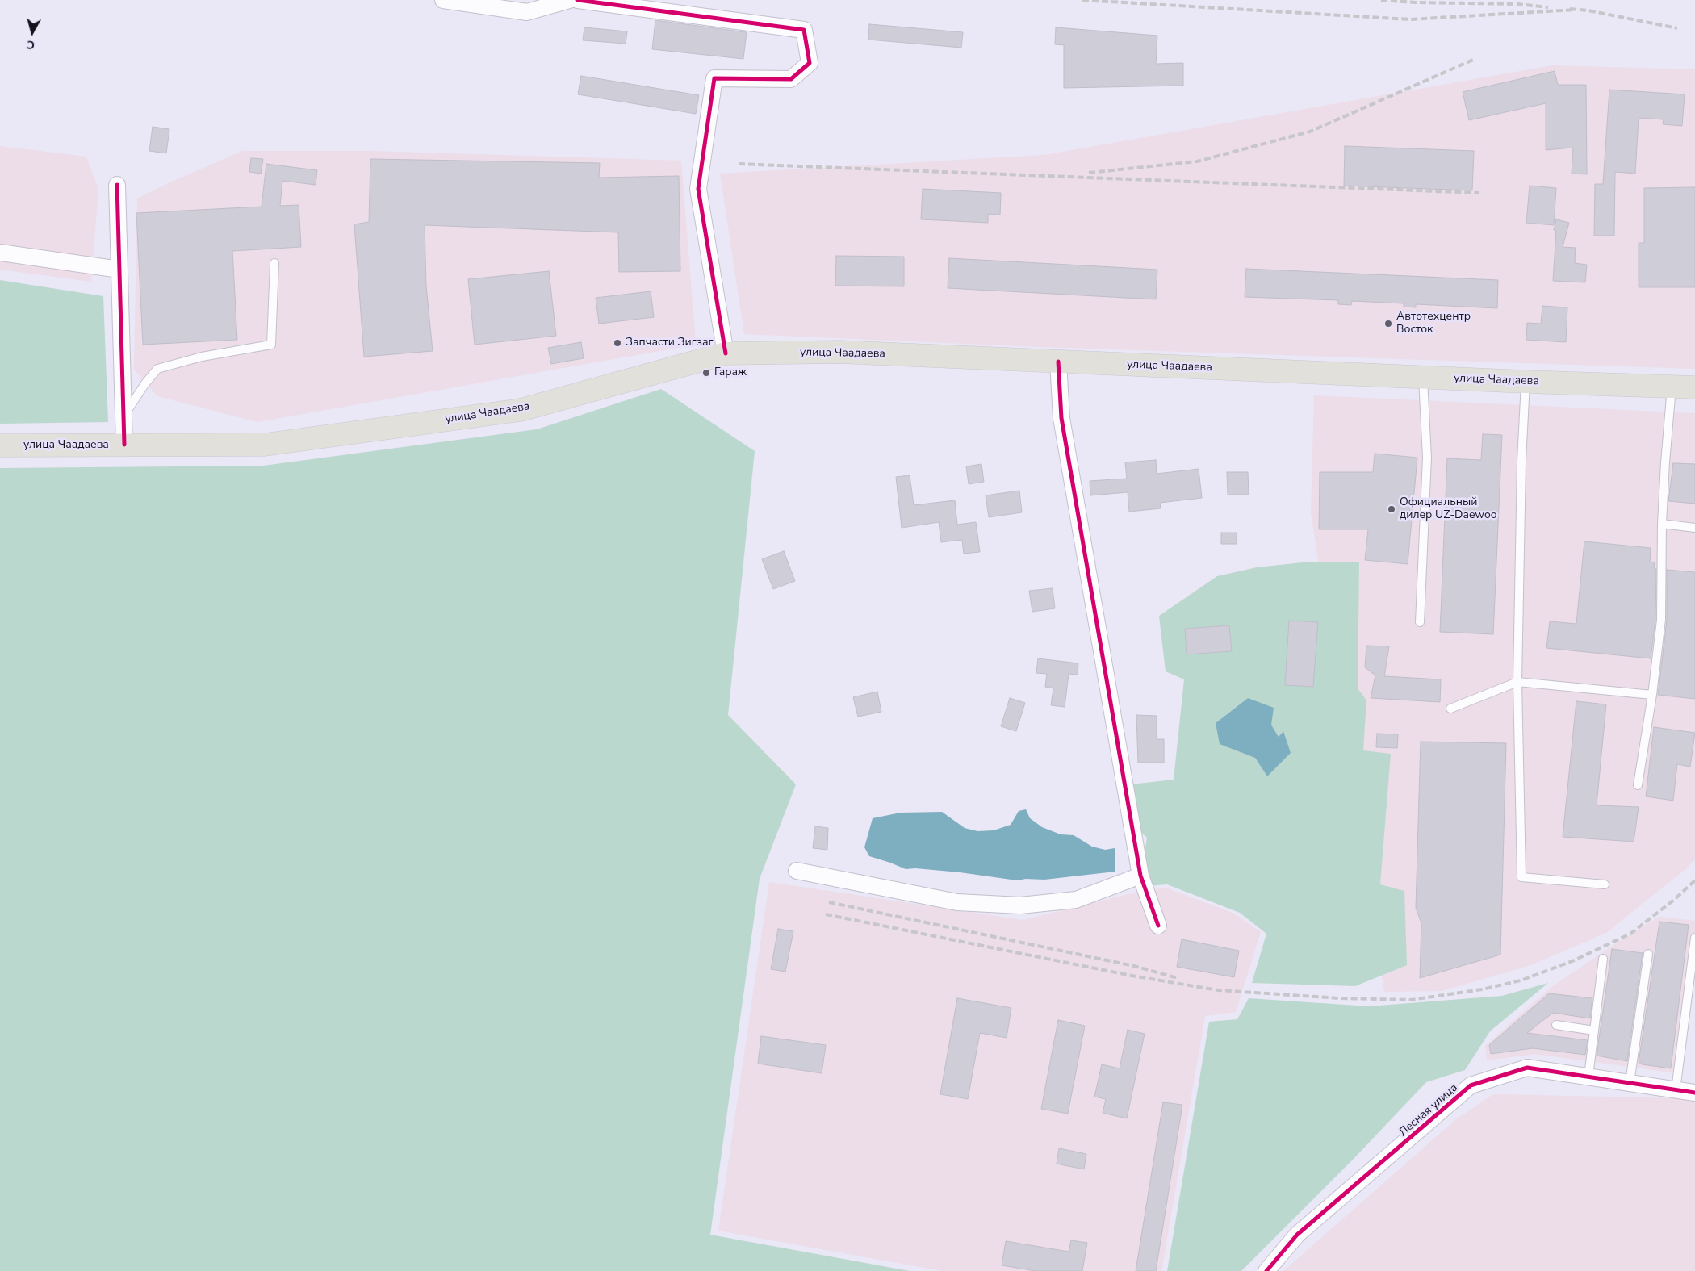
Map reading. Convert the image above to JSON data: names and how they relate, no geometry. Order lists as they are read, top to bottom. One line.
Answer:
{"streets":{"main road":["улица Чаадаева"],"street":["Лесная улица"]},"places":["Автотехцентр Восток","Запчасти Зигзаг","Гараж","Официальный дилер UZ-Daewoo"],"north":"bottom"}
